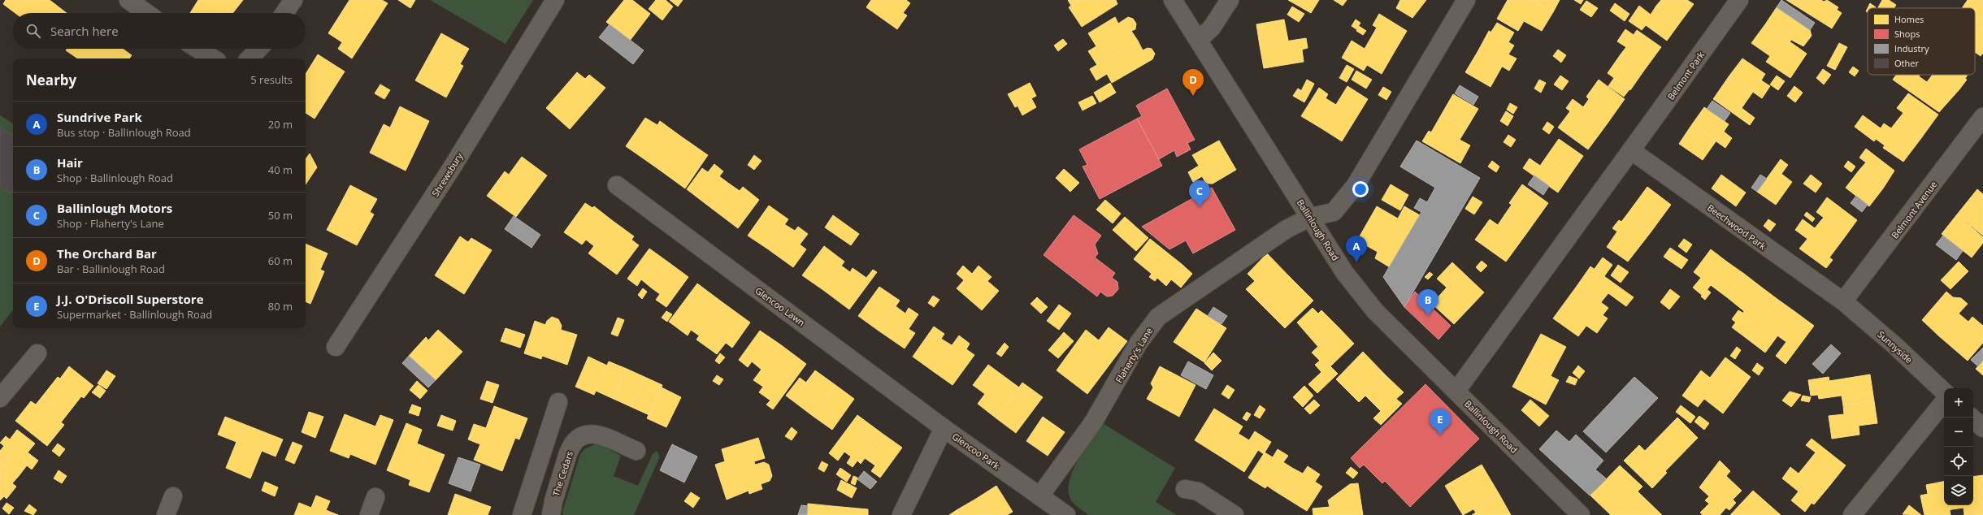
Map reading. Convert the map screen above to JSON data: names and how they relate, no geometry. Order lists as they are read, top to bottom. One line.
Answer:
{"streets":{"street":["Belmont Park","Shrewsbury","Belmont Avenue","Beechwood Park","Ballinlough Road","Glencoo Lawn","Sunnyside","Flaherty's Lane","Glencoo Park","The Cedars"]},"crossings":[["Belmont Park","Beechwood Park"],["Belmont Park","Ballinlough Road"],["Belmont Avenue","Beechwood Park"],["Belmont Avenue","Sunnyside"],["Beechwood Park","Sunnyside"],["Ballinlough Road","Flaherty's Lane"],["Glencoo Lawn","Glencoo Park"],["Flaherty's Lane","Glencoo Park"]],"legend":["Homes","Shops","Industry","Other"],"page":{"search":"Search here","heading":["Nearby","5 results"],"pins":["D","C","A","B","E"],"list":[{"mark":"A","name":"Sundrive Park","note":"Bus stop · Ballinlough Road","value":"20 m"},{"mark":"B","name":"Hair","note":"Shop · Ballinlough Road","value":"40 m"},{"mark":"C","name":"Ballinlough Motors","note":"Shop · Flaherty's Lane","value":"50 m"},{"mark":"D","name":"The Orchard Bar","note":"Bar · Ballinlough Road","value":"60 m"},{"mark":"E","name":"J.J. O'Driscoll Superstore","note":"Supermarket · Ballinlough Road","value":"80 m"}],"map_buttons":["+","−"]}}
